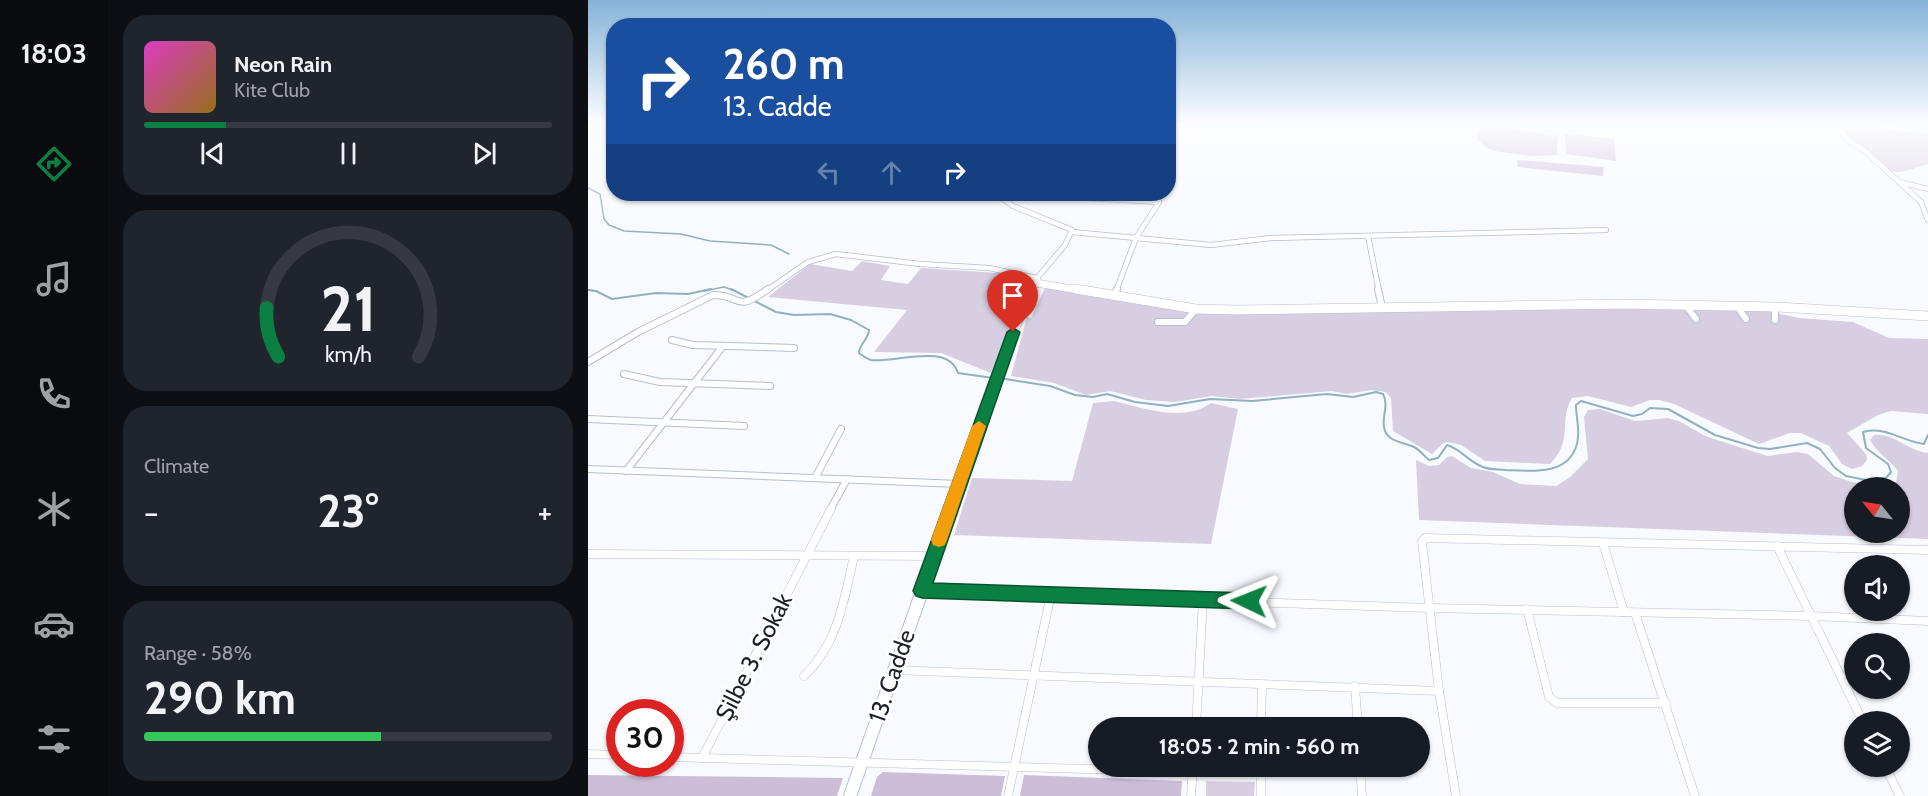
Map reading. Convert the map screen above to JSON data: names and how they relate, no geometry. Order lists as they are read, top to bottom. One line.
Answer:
{"streets":{"street":["Şilbe 3. Sokak","13. Cadde"]},"north":"top left","page":{"tabs":"18:03","turn":["260 m","13. Cadde"],"song":["Neon Rain","Kite Club"],"tile":["Climate",["Range · 58%","290 km"]],"heat":["−","23°","+"],"limit":"30","trip":"18:05 · 2 min · 560 m","gauge":["21","km/h"]}}
